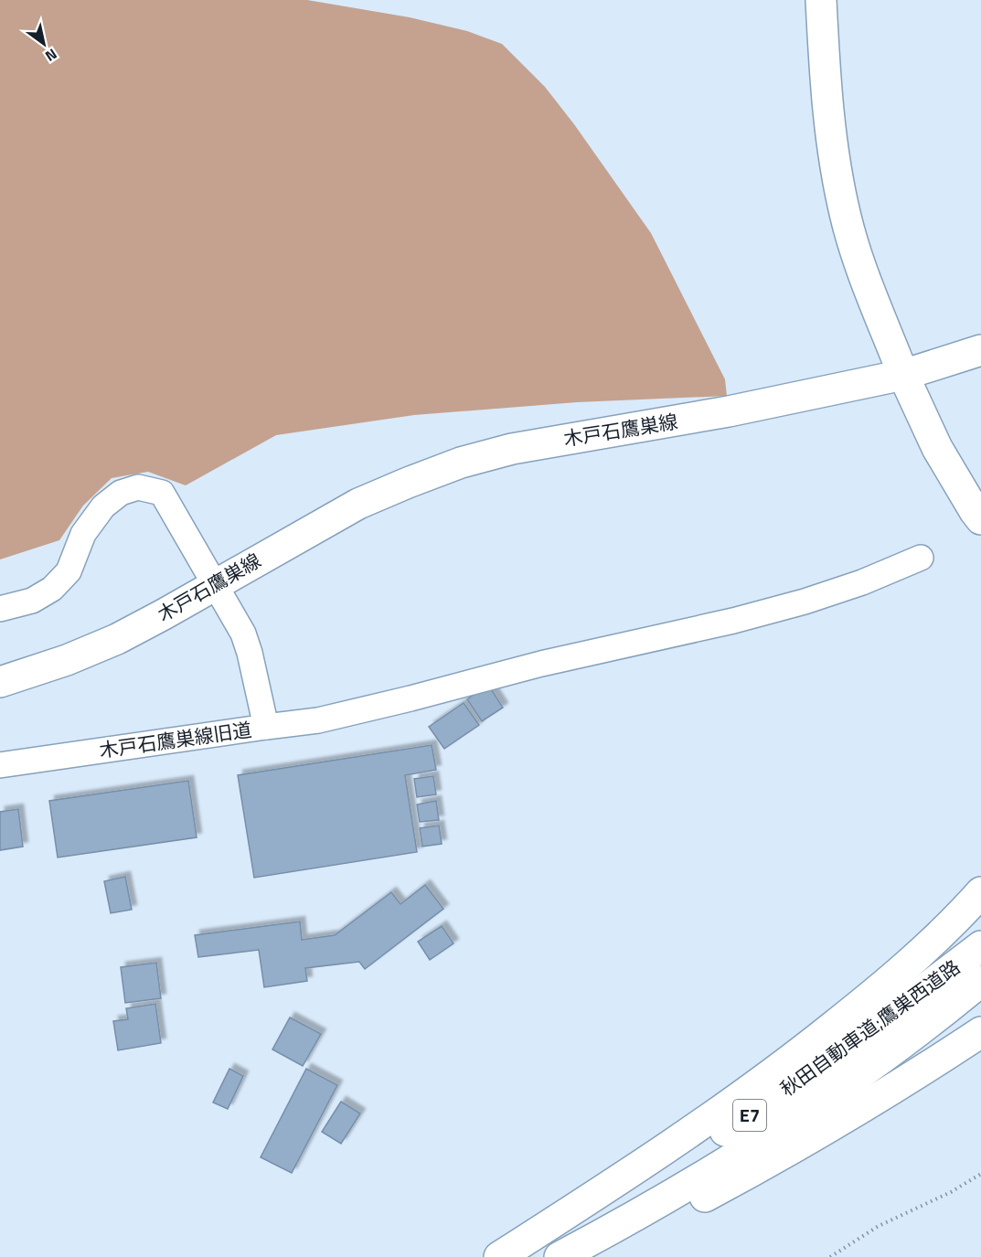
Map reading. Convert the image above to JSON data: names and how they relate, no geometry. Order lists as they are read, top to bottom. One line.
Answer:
{"streets":{"main road":["木戸石鷹巣線","秋田自動車道;鷹巣西道路","E7"],"street":["木戸石鷹巣線旧道"]},"crossings":[["木戸石鷹巣線","木戸石鷹巣線旧道"]],"north":"bottom right"}
